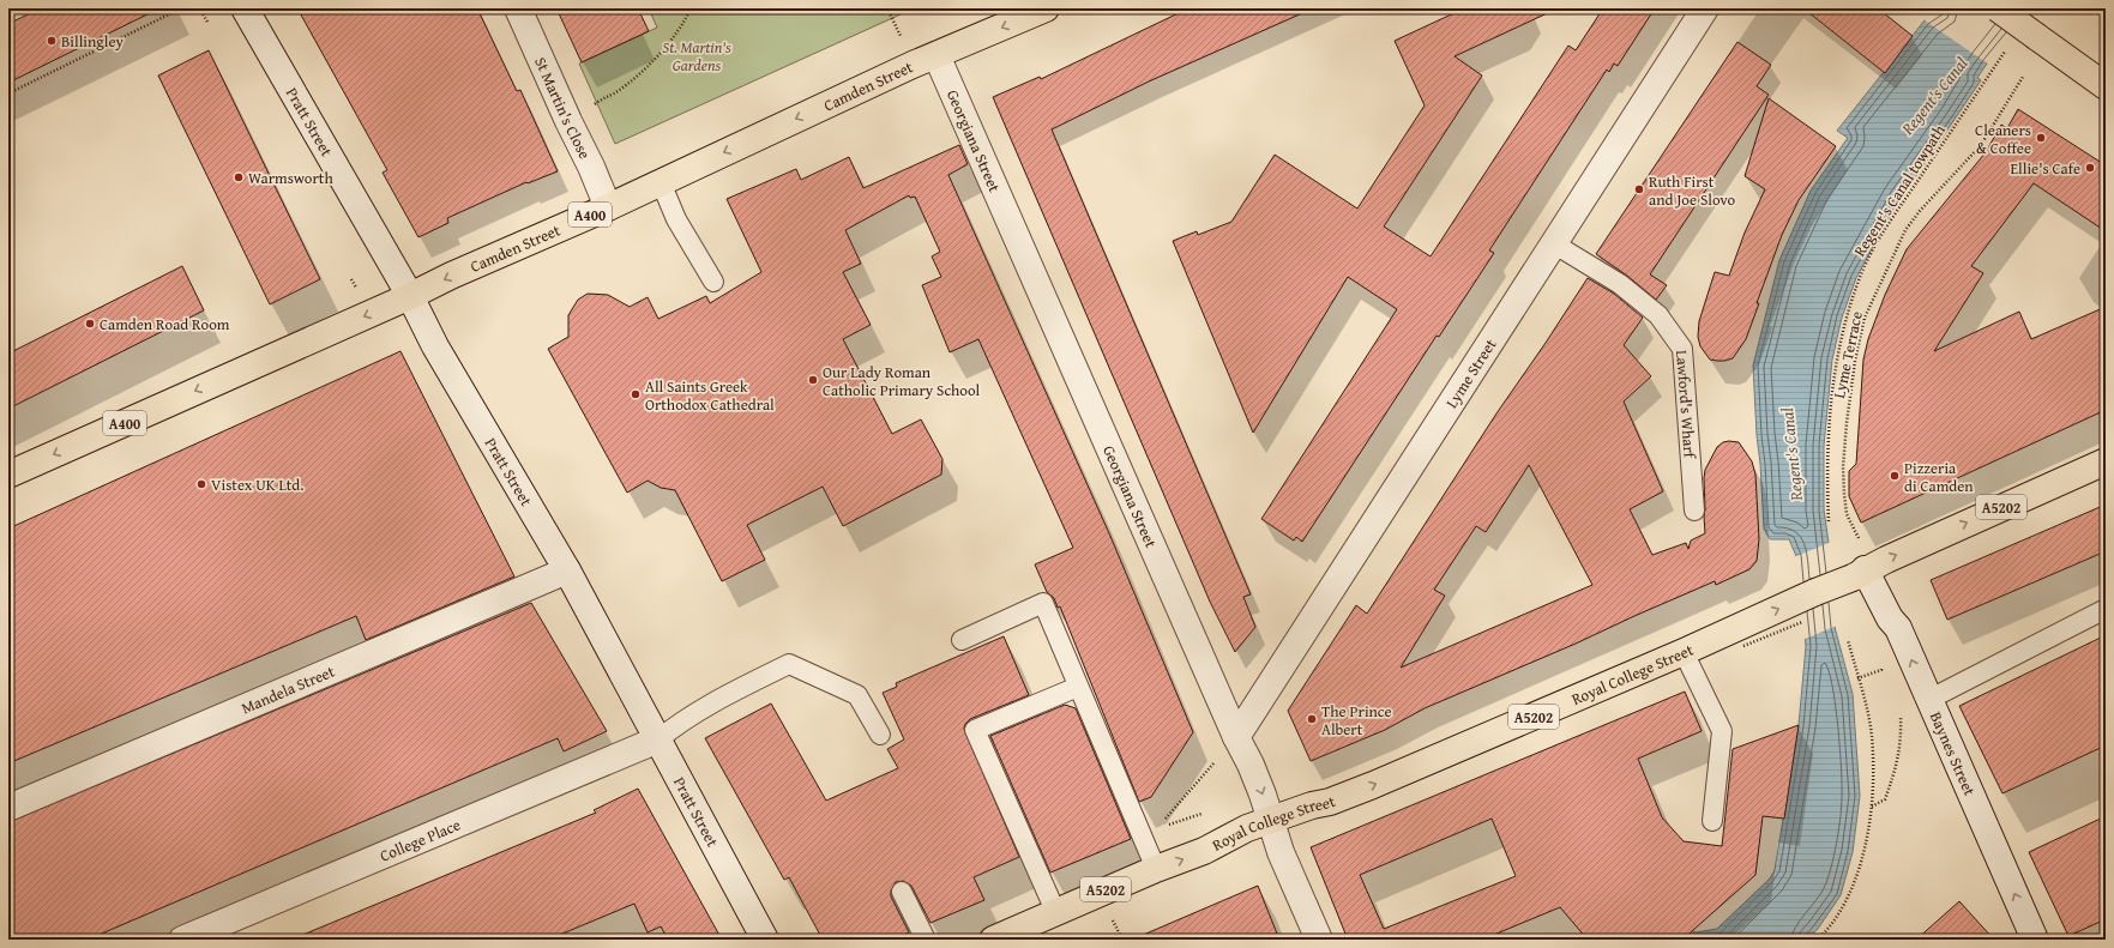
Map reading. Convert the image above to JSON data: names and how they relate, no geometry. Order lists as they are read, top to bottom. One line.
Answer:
{"streets":{"main road":["Camden Street","A400","A5202","Royal College Street"],"street":["St Martin's Close","Pratt Street","Georgiana Street","Lyme Street","Mandela Street","Baynes Street","College Place"],"lane":["Lawford's Wharf"],"path":["Regent's Canal towpath","Lyme Terrace"]},"crossings":[["Camden Street","St Martin's Close"],["Camden Street","Pratt Street"],["Camden Street","Georgiana Street"],["Pratt Street","Mandela Street"],["Pratt Street","College Place"],["Georgiana Street","Lyme Street"],["Georgiana Street","Royal College Street"],["Lyme Street","Lawford's Wharf"],["Royal College Street","Baynes Street"]],"one_way":["Camden Street","Royal College Street","Baynes Street"],"water":["Regent's Canal"],"parks":["St. Martin's Gardens"],"places":["Billingley","Cleaners & Coffee","Ellie's Cafe","Warmsworth","Ruth First and Joe Slovo","Camden Road Room","Our Lady Roman Catholic Primary School","All Saints Greek Orthodox Cathedral","Pizzeria di Camden","Vistex UK Ltd.","The Prince Albert"]}
